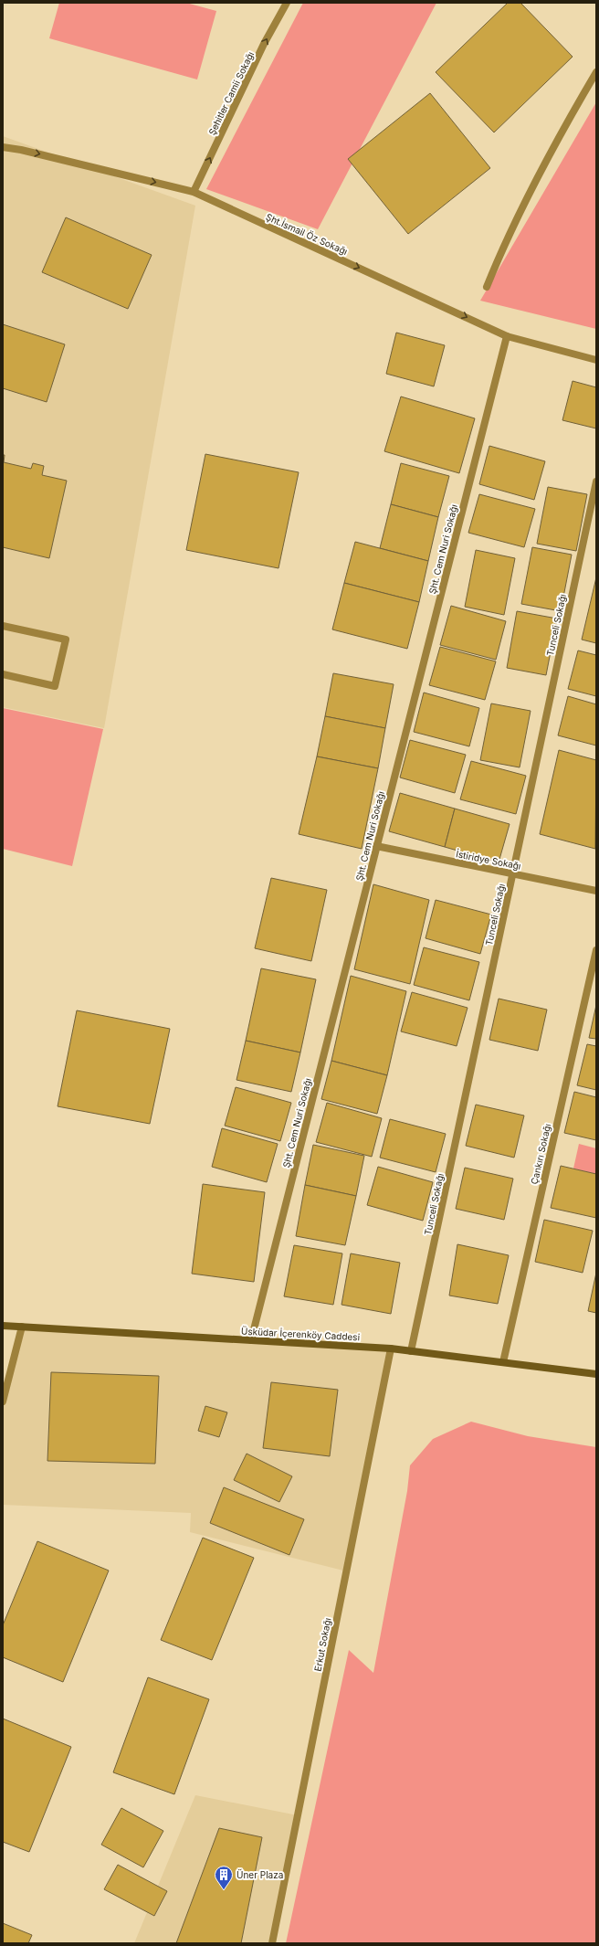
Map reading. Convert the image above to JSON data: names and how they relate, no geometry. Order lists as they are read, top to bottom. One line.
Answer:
{"streets":{"main road":["Üsküdar İçerenköy Caddesi"],"street":["Şehitler Camii Sokağı","Şht.İsmail Öz Sokağı","Şht. Cem Nuri Sokağı","Tunceli Sokağı","İstiridye Sokağı","Çankırı Sokağı","Erkut Sokağı"]},"crossings":[["Şehitler Camii Sokağı","Şht.İsmail Öz Sokağı"],["Şht.İsmail Öz Sokağı","Şht. Cem Nuri Sokağı"],["Şht. Cem Nuri Sokağı","İstiridye Sokağı"],["Şht. Cem Nuri Sokağı","Üsküdar İçerenköy Caddesi"],["Tunceli Sokağı","İstiridye Sokağı"],["Tunceli Sokağı","Üsküdar İçerenköy Caddesi"],["Çankırı Sokağı","Üsküdar İçerenköy Caddesi"],["Üsküdar İçerenköy Caddesi","Erkut Sokağı"]],"one_way":["Şehitler Camii Sokağı","Şht.İsmail Öz Sokağı"],"places":{"building":["Üner Plaza"]}}
